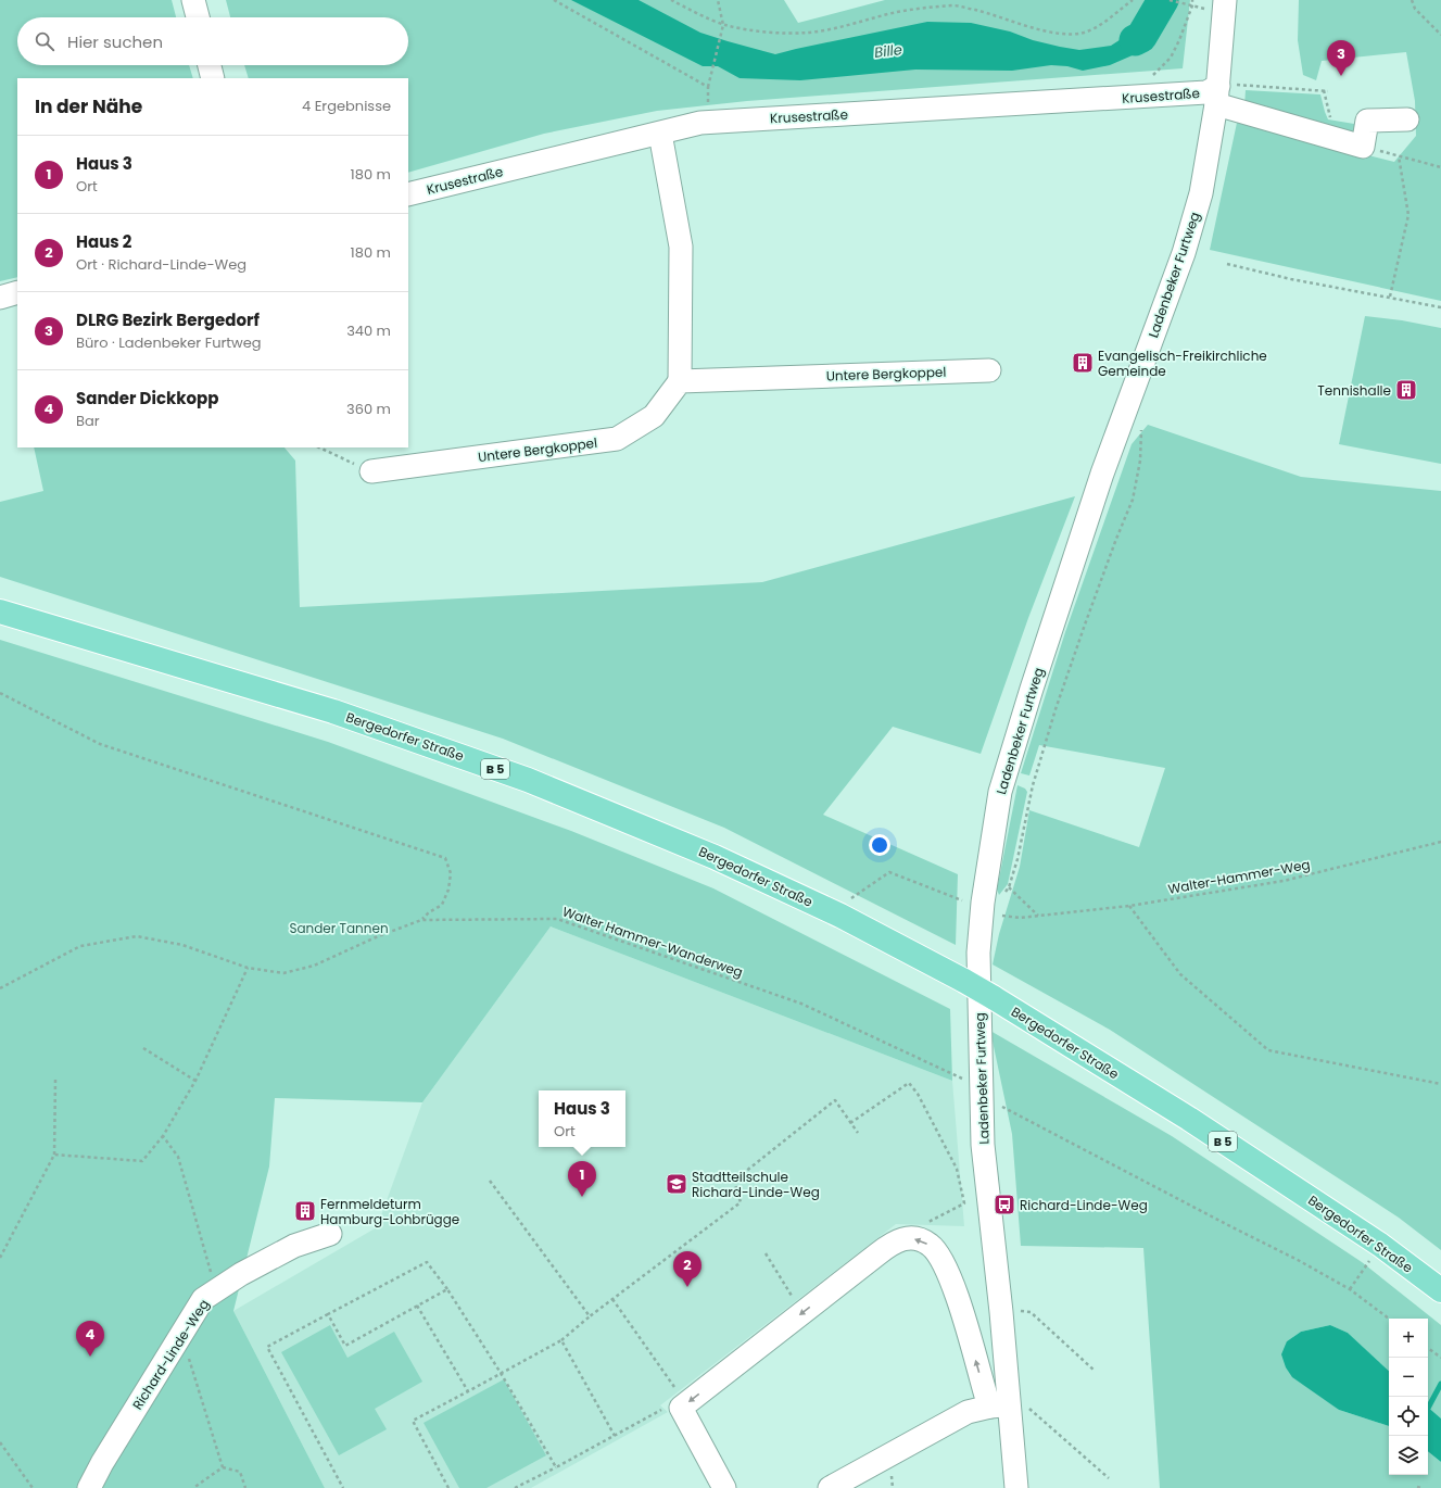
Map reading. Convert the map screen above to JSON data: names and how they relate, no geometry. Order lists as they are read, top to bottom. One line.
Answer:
{"streets":{"main road":["Bergedorfer Straße","B 5"],"street":["Krusestraße","Ladenbeker Furtweg","Untere Bergkoppel","Richard-Linde-Weg"],"path":["Walter-Hammer-Weg","Walter Hammer-Wanderweg"]},"crossings":[["Krusestraße","Ladenbeker Furtweg"],["Ladenbeker Furtweg","Bergedorfer Straße"],["Ladenbeker Furtweg","Walter-Hammer-Weg"],["Bergedorfer Straße","Walter-Hammer-Weg"]],"water":["Bille"],"parks":["Sander Tannen"],"places":{"building":["Evangelisch-Freikirchliche Gemeinde","Tennishalle","Fernmeldeturm Hamburg-Lohbrügge"],"school or university":["Stadtteilschule Richard-Linde-Weg"],"bus stop":["Richard-Linde-Weg"]},"page":{"search":"Hier suchen","pins":["3","1","2","4"],"heading":["In der Nähe","4 Ergebnisse"],"list":[{"mark":"1","name":"Haus 3","note":"Ort","value":"180 m"},{"mark":"2","name":"Haus 2","note":"Ort · Richard-Linde-Weg","value":"180 m"},{"mark":"3","name":"DLRG Bezirk Bergedorf","note":"Büro · Ladenbeker Furtweg","value":"340 m"},{"mark":"4","name":"Sander Dickkopp","note":"Bar","value":"360 m"}],"popup":["Haus 3","Ort"],"map_buttons":["+","−"]}}
